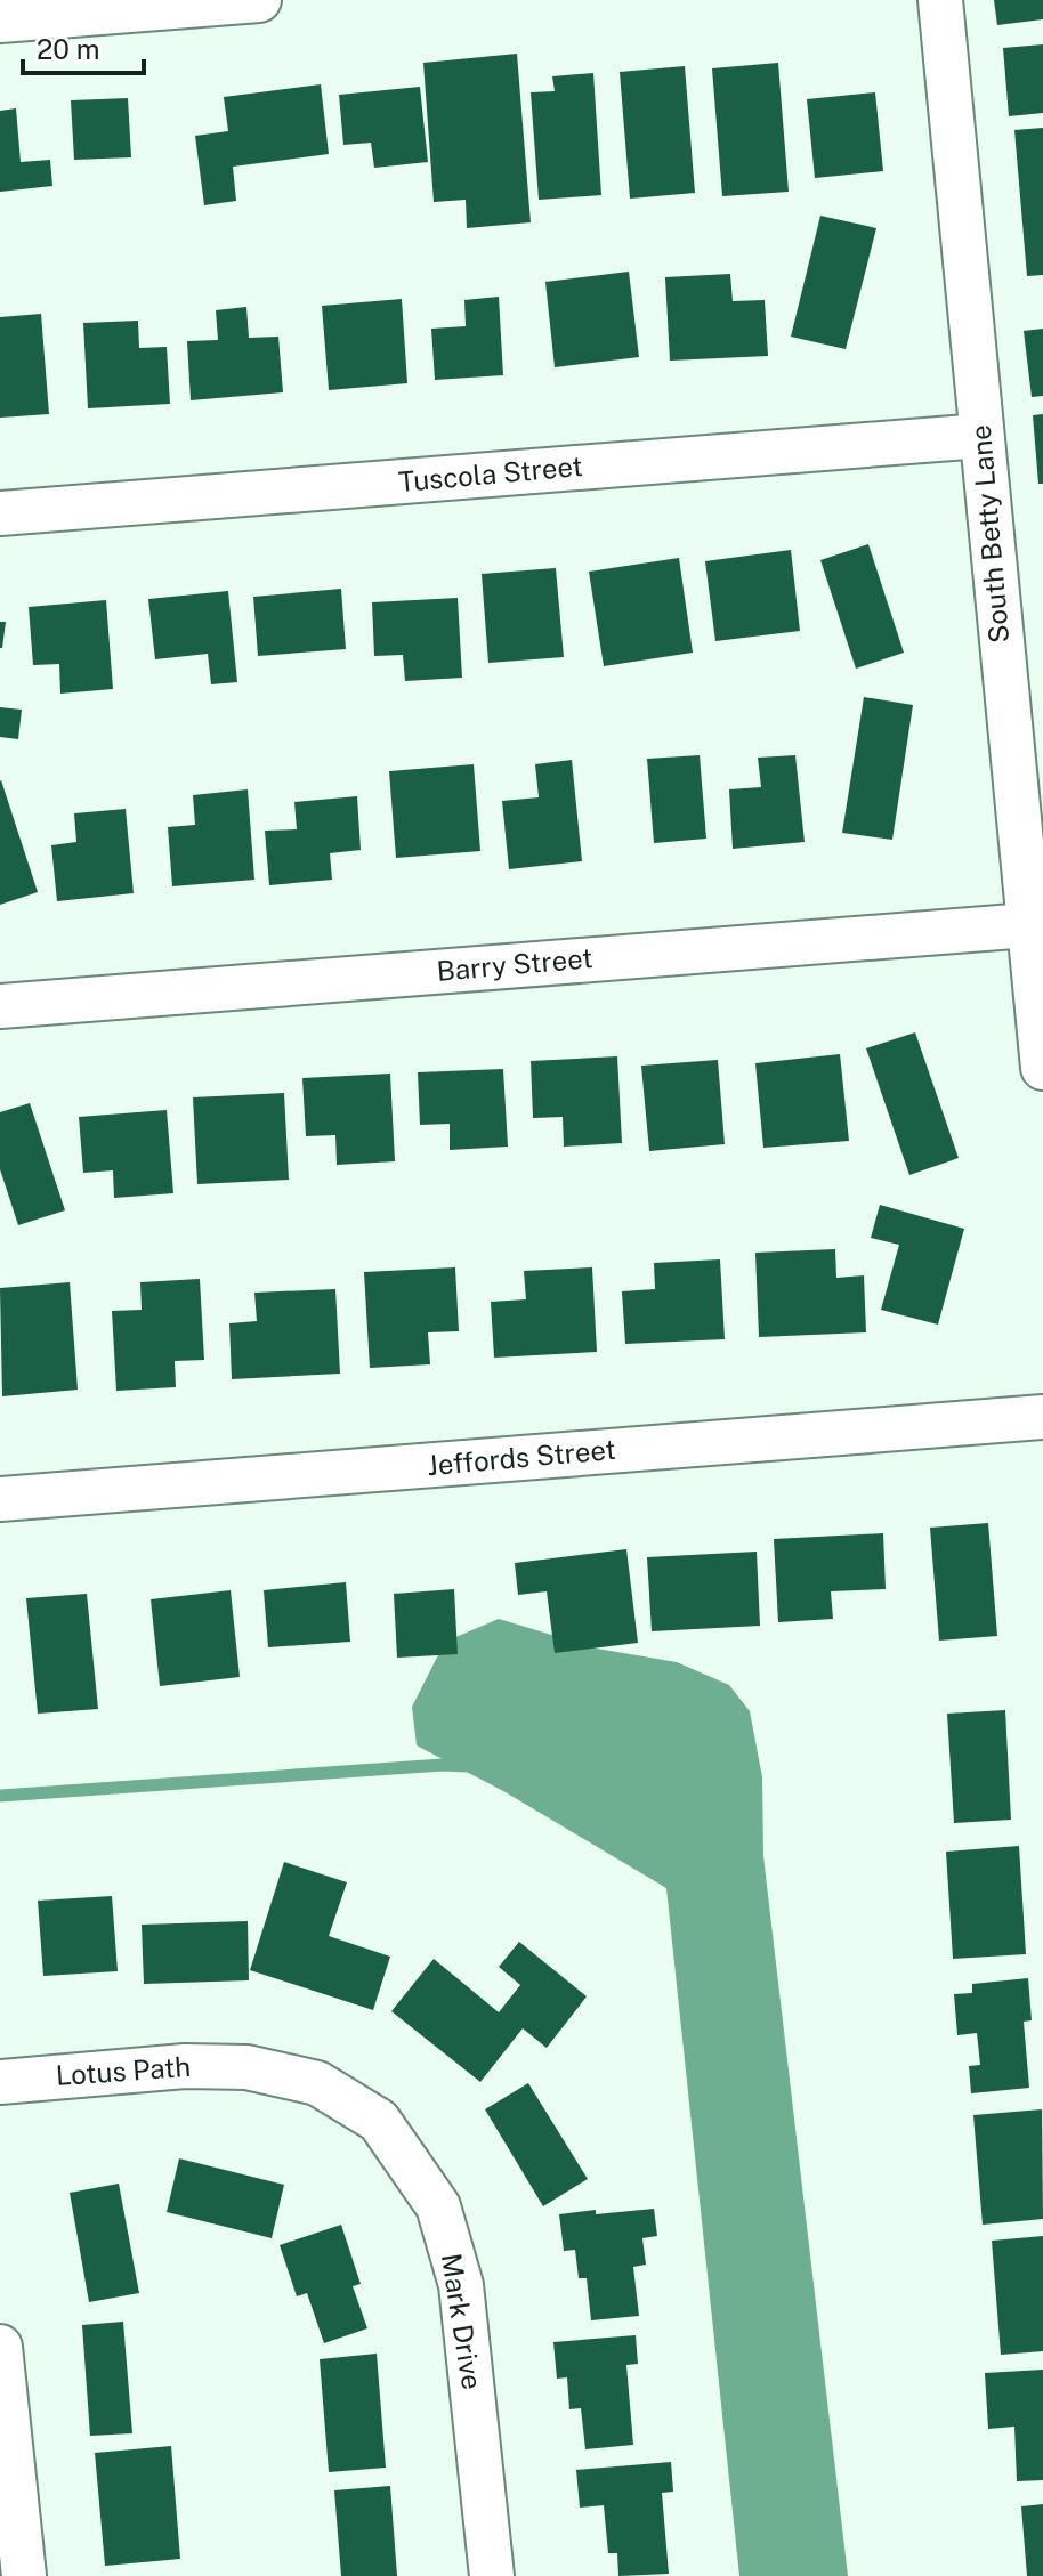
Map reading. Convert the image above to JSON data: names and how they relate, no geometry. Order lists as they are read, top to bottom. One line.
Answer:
{"streets":{"street":["Tuscola Street","South Betty Lane","Barry Street","Jeffords Street","Lotus Path","Mark Drive"]},"crossings":[["Tuscola Street","South Betty Lane"],["South Betty Lane","Barry Street"],["Lotus Path","Mark Drive"]],"scale_bar":"20 m"}
